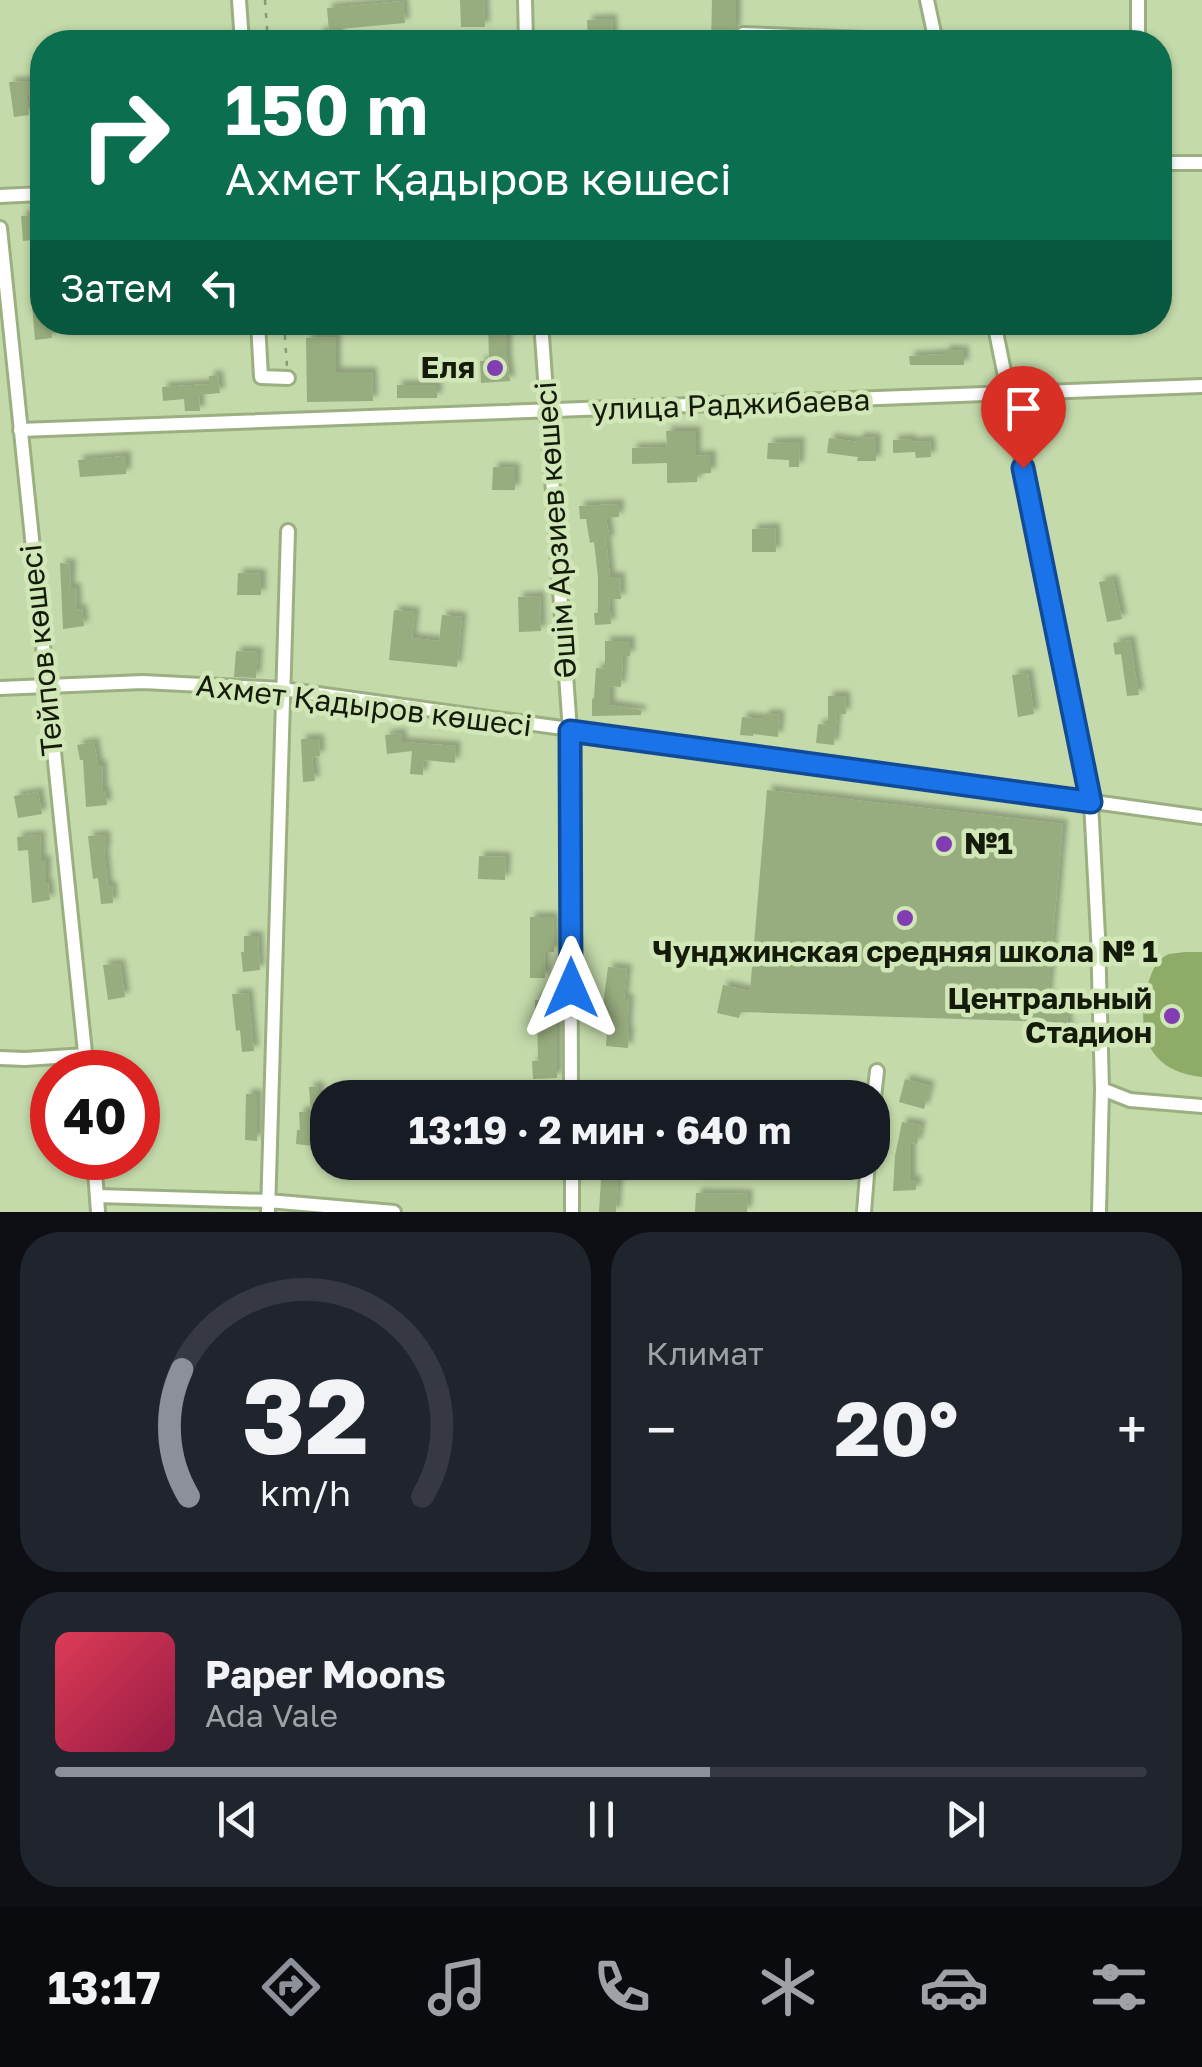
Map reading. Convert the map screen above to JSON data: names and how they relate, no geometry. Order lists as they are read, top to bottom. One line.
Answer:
{"streets":{"street":["улица Раджибаева","Әшім Арзиев көшесі","Тейпов көшесі","Ахмет Қадыров көшесі"]},"crossings":[["улица Раджибаева","Әшім Арзиев көшесі"],["улица Раджибаева","Тейпов көшесі"],["Әшім Арзиев көшесі","Ахмет Қадыров көшесі"],["Тейпов көшесі","Ахмет Қадыров көшесі"]],"places":["Еля","№1","Чунджинская средняя школа № 1","Центральный Стадион"],"page":{"turn":["150 m","Ахмет Қадыров көшесі"],"then":"Затем","limit":"40","trip":"13:19 · 2 мин · 640 m","tile":"Климат","heat":["−","20°","+"],"song":["Paper Moons","Ada Vale"],"tabs":"13:17","gauge":["32","km/h"]}}
